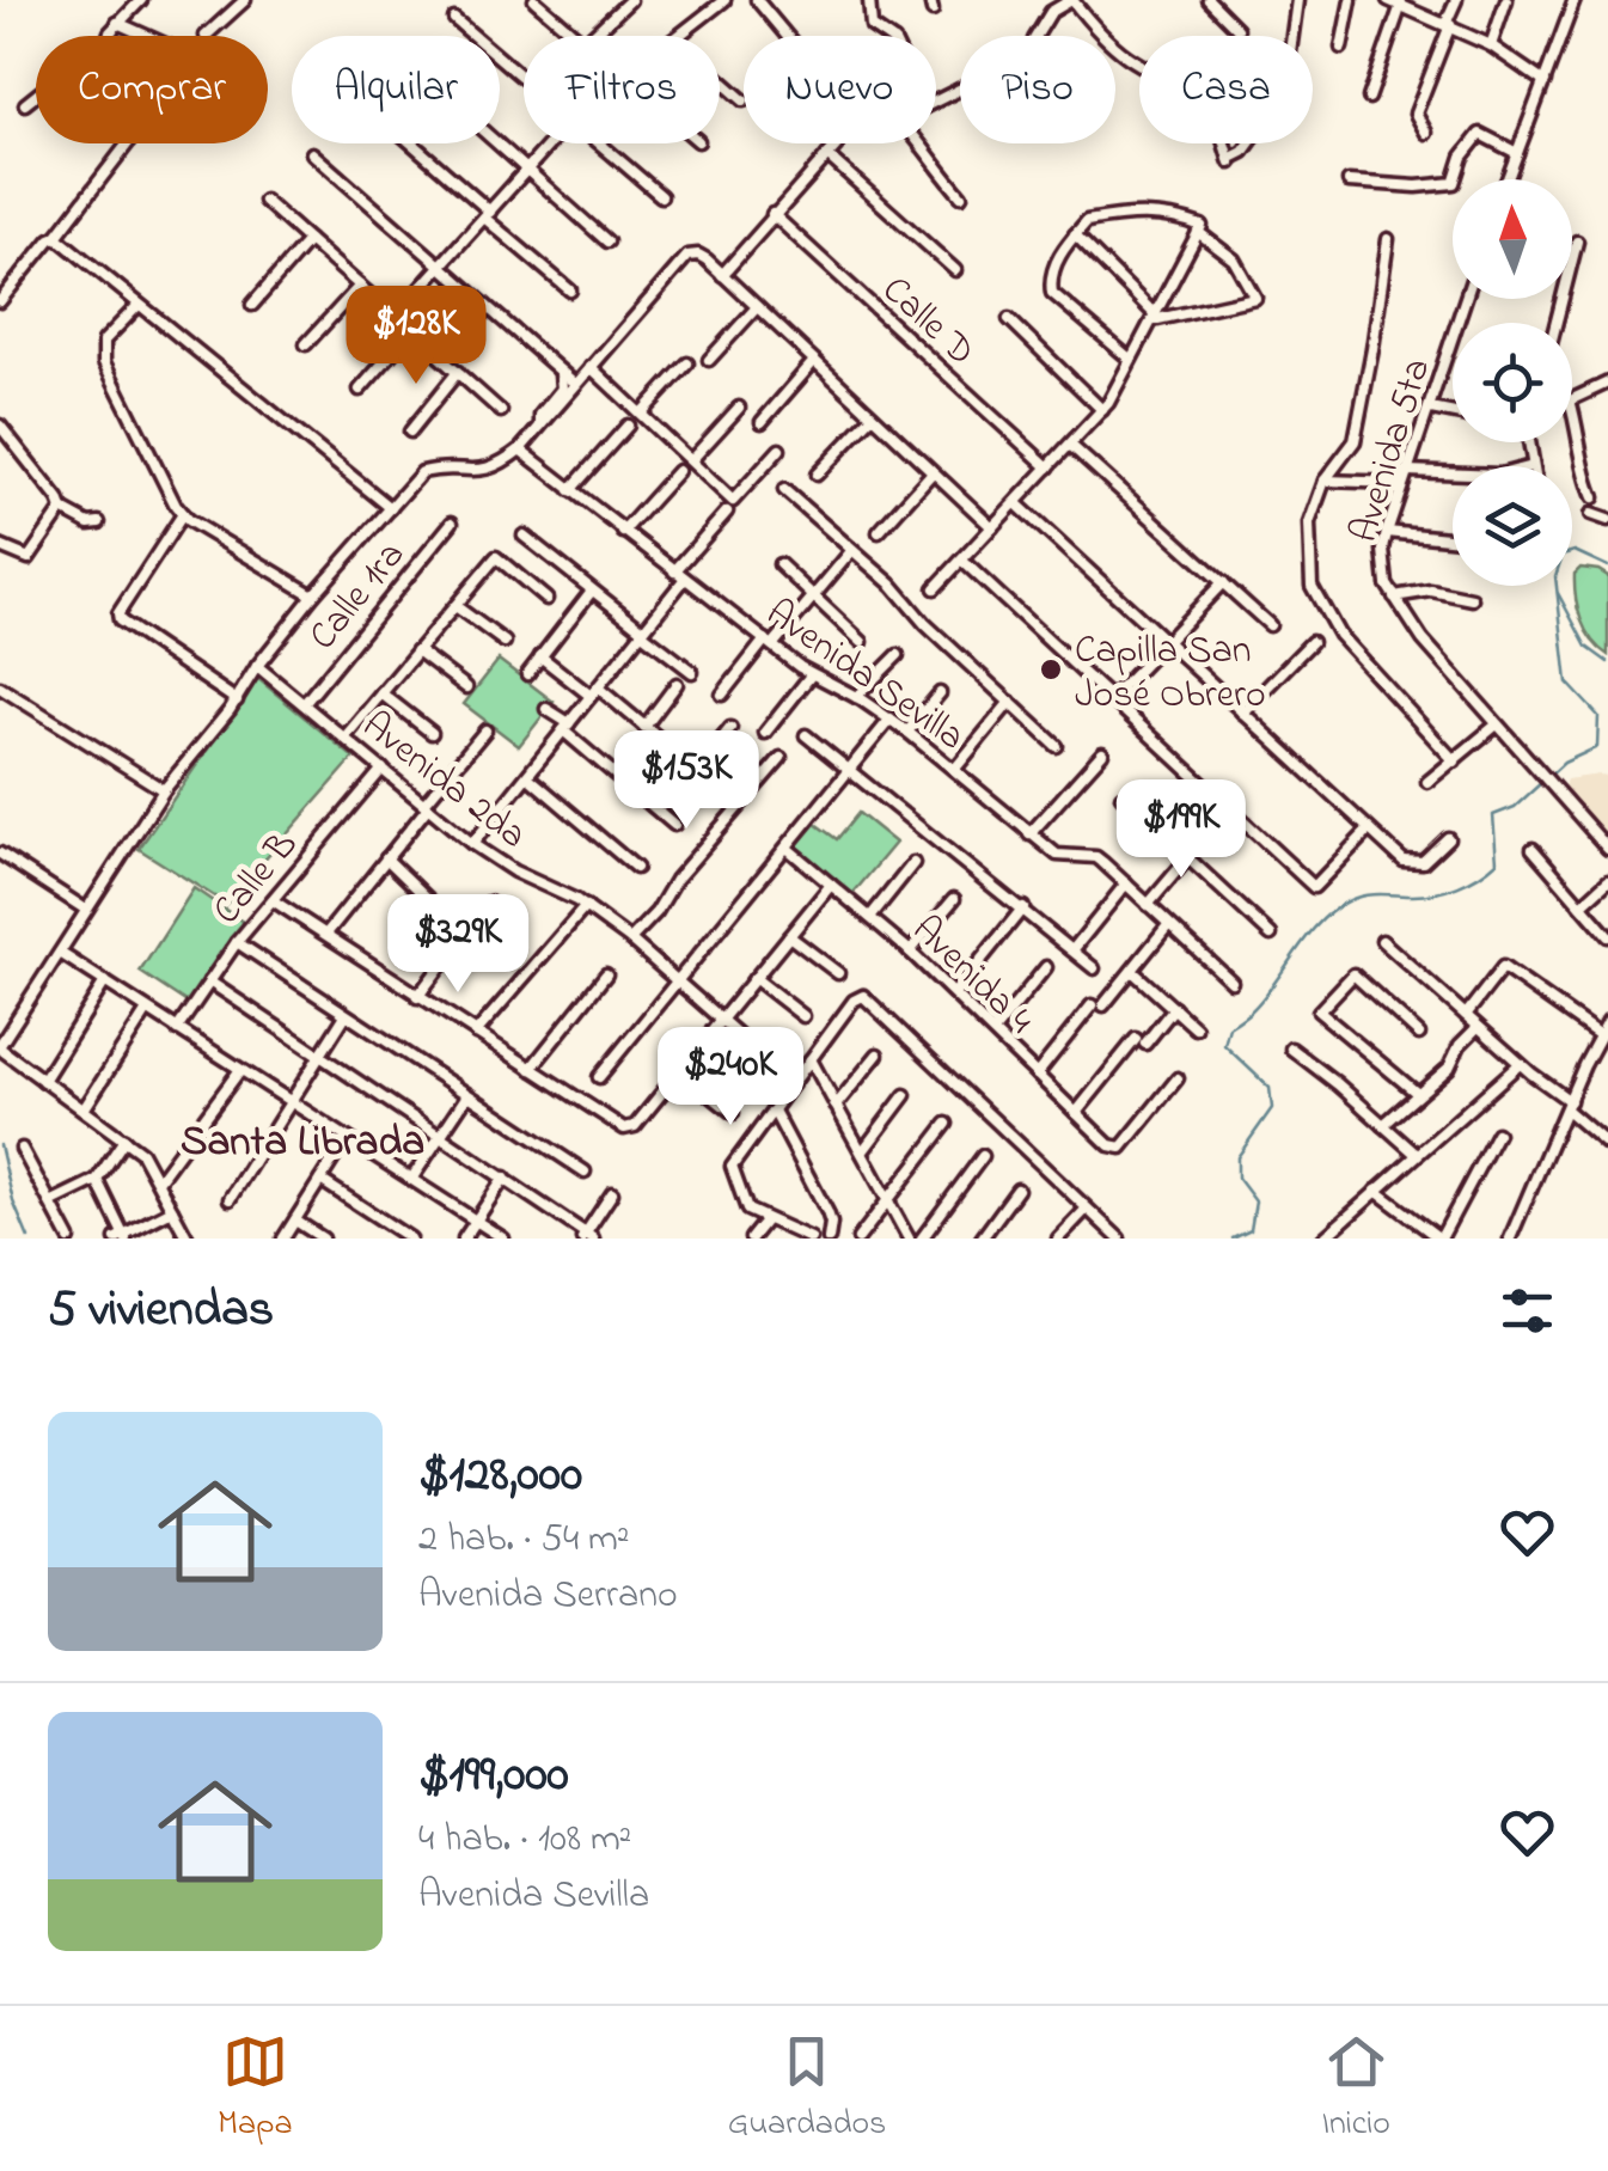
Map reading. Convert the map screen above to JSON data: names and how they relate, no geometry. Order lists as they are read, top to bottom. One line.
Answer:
{"streets":{"street":["Calle D","Avenida 5ta","Calle 1ra","Avenida Sevilla","Avenida 2da","Calle B","Avenida 4"]},"crossings":[["Calle 1ra","Avenida 2da"],["Avenida 2da","Calle B"]],"districts":["Santa Librada"],"places":["Capilla San José Obrero"],"north":"top","page":{"chip":["Comprar","Alquilar","Filtros","Nuevo","Piso","Casa"],"price":["$128K","$153K","$199K","$329K","$240K"],"heading":"5 viviendas","list":[{"name":"$128,000","note":"2 hab. · 54 m² · Avenida Serrano"},{"name":"$199,000","note":"4 hab. · 108 m² · Avenida Sevilla"}],"tabs":["Mapa","Guardados","Inicio"]}}
